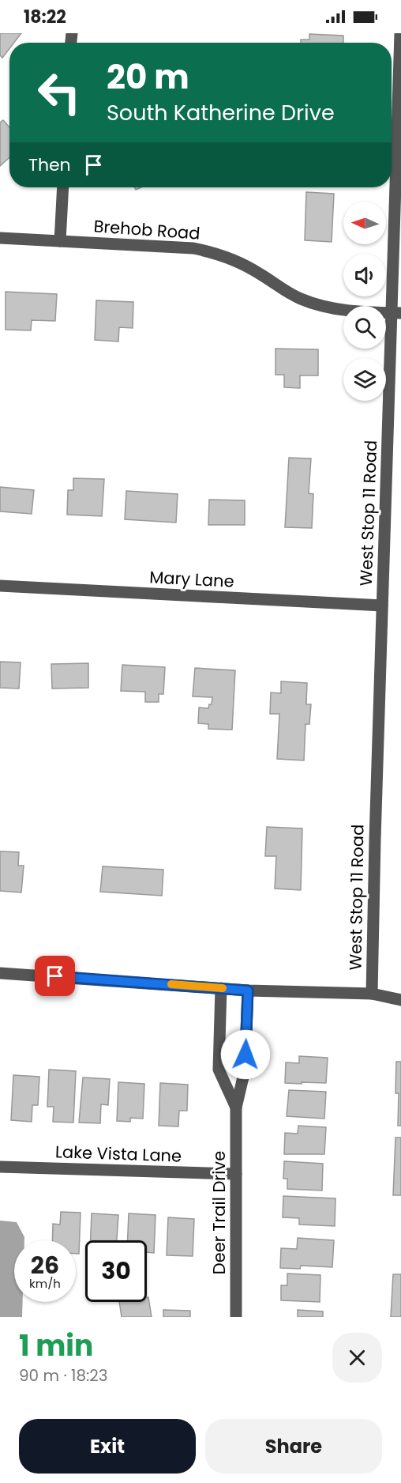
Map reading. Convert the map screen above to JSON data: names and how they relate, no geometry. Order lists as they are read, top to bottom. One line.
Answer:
{"streets":{"street":["Brehob Road","West Stop 11 Road","Mary Lane","Lake Vista Lane","Deer Trail Drive"]},"crossings":[["Brehob Road","West Stop 11 Road"],["West Stop 11 Road","Mary Lane"],["Lake Vista Lane","Deer Trail Drive"]],"north":"left","page":{"status":"18:22","turn":["20 m","South Katherine Drive"],"then":"Then","speed":"26 km/h","limit":"30","heading":["1 min","90 m · 18:23"],"buttons":["Exit","Share"]}}
